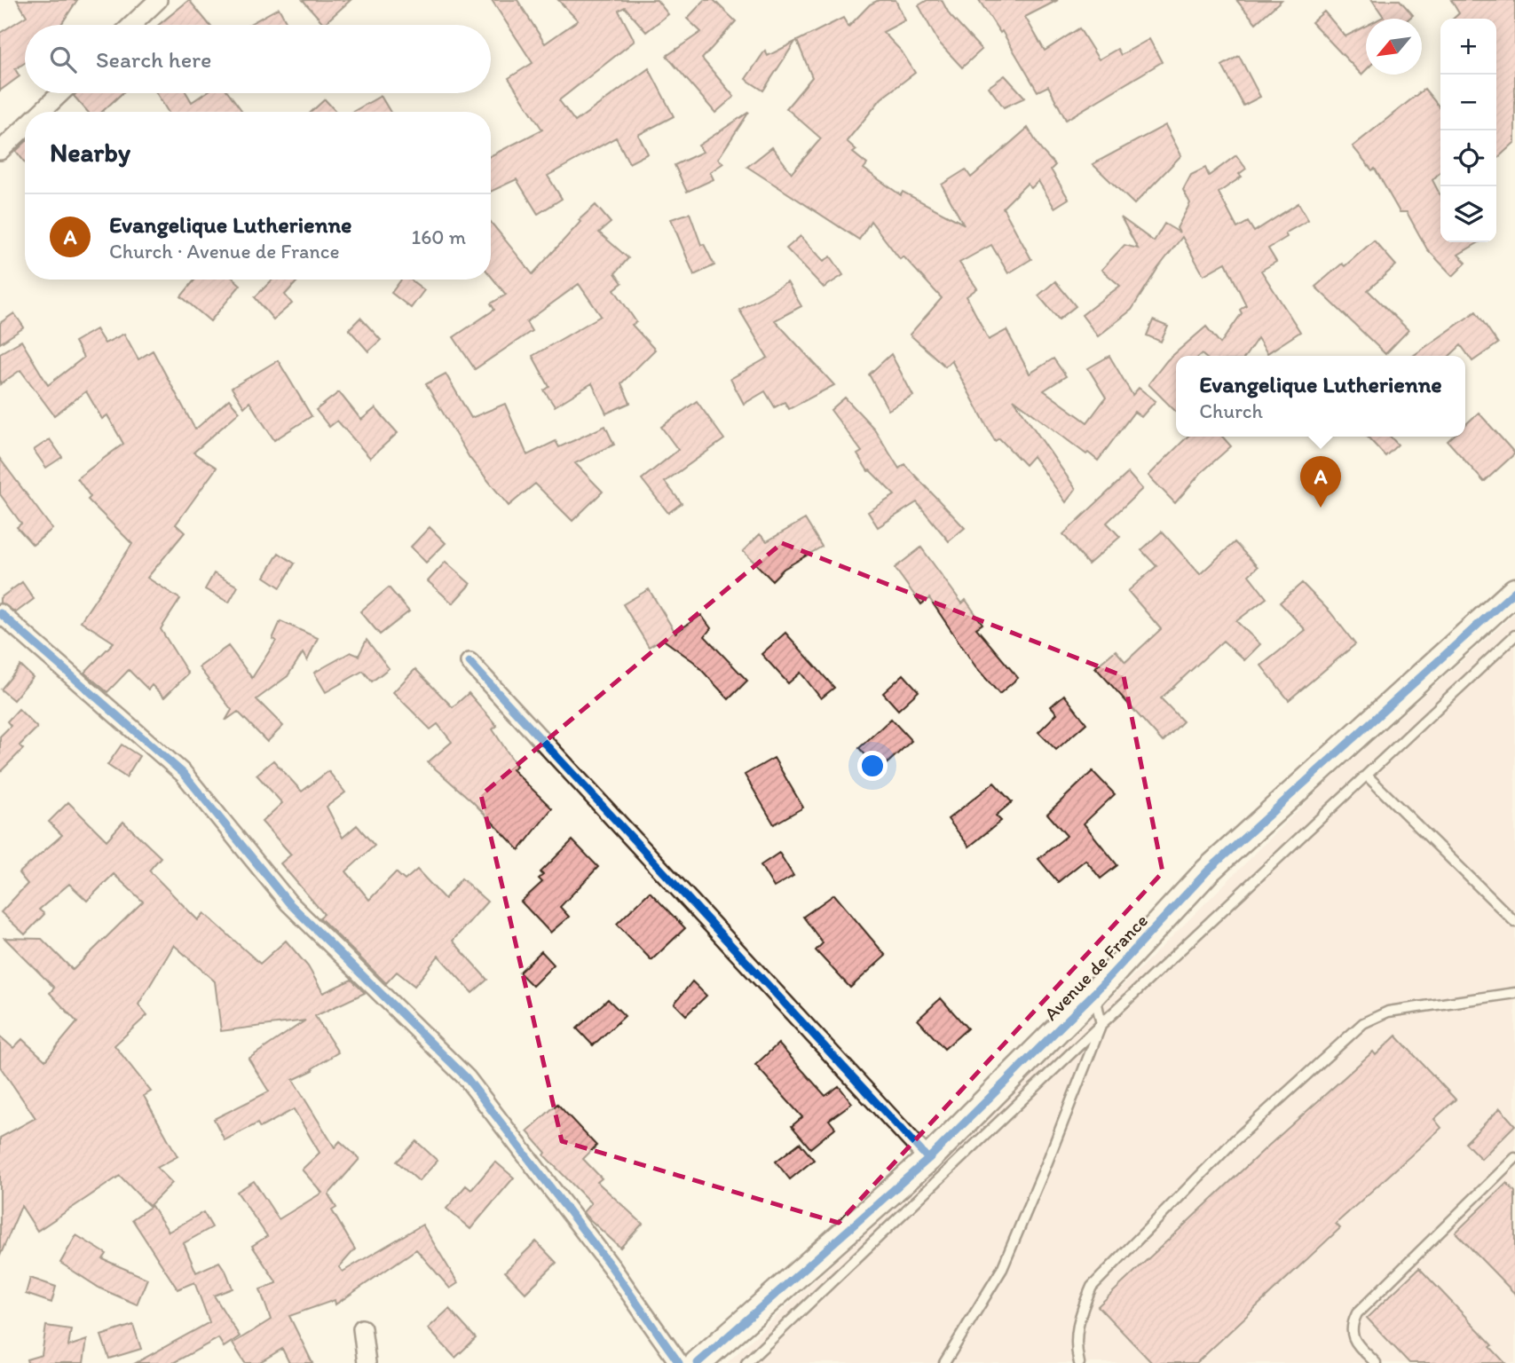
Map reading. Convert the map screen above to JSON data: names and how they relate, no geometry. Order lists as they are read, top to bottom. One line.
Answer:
{"streets":{"street":["Avenue de France"]},"north":"bottom left","page":{"map_buttons":["+","−"],"search":"Search here","heading":"Nearby","list":[{"mark":"A","name":"Evangelique Lutherienne","note":"Church · Avenue de France","value":"160 m"}],"popup":["Evangelique Lutherienne","Church"],"pins":"A"}}
